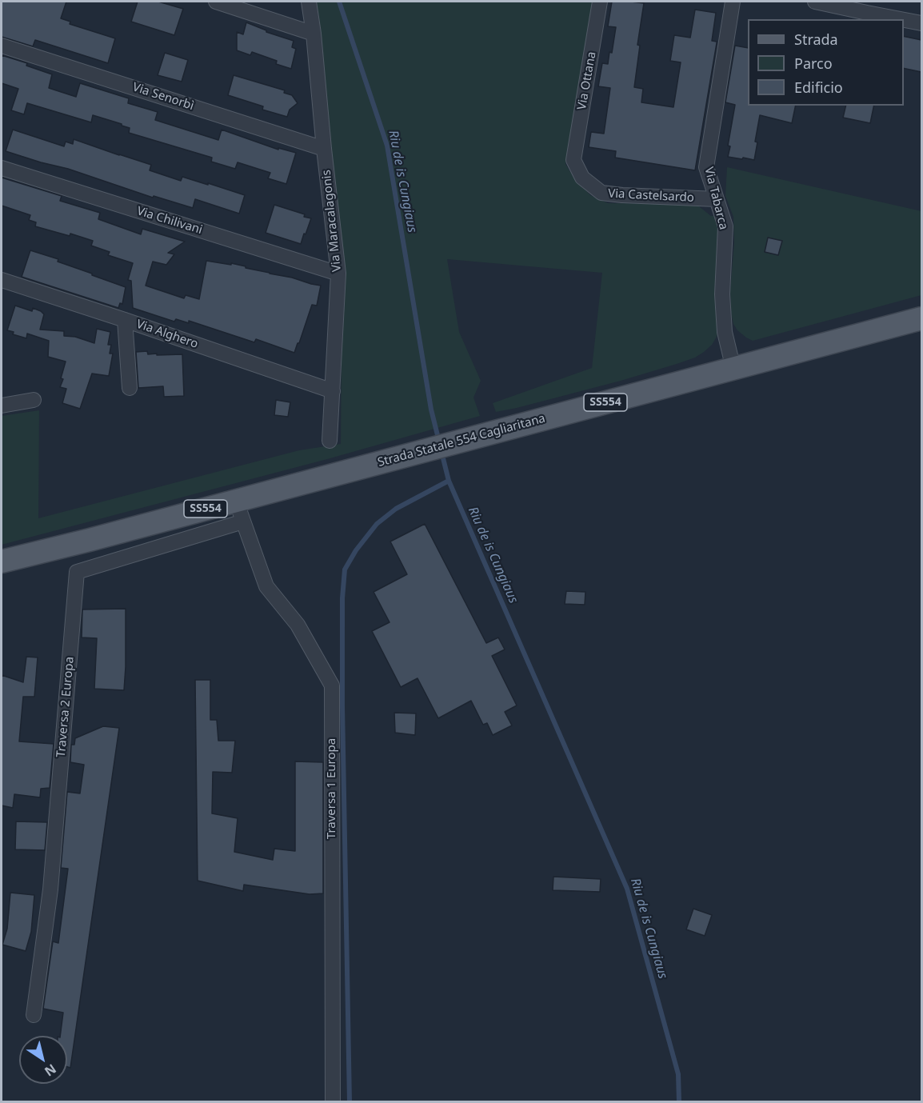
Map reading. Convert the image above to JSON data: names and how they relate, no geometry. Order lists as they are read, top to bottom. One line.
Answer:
{"streets":{"main road":["SS554","Strada Statale 554 Cagliaritana"],"street":["Via Ottana","Via Senorbì","Via Castelsardo","Via Tabarca","Via Chilivani","Via Maracalagonis","Via Alghero","Traversa 2 Europa","Traversa 1 Europa"]},"crossings":[["Via Ottana","Via Castelsardo"],["Via Senorbì","Via Maracalagonis"],["Via Castelsardo","Via Tabarca"],["Via Tabarca","Strada Statale 554 Cagliaritana"],["Via Chilivani","Via Maracalagonis"],["Via Maracalagonis","Via Alghero"],["Strada Statale 554 Cagliaritana","Traversa 2 Europa"],["Strada Statale 554 Cagliaritana","Traversa 1 Europa"],["Traversa 2 Europa","Traversa 1 Europa"]],"water":["Riu de is Cungiaus"],"legend":["Strada","Parco","Edificio"],"north":"bottom right"}
